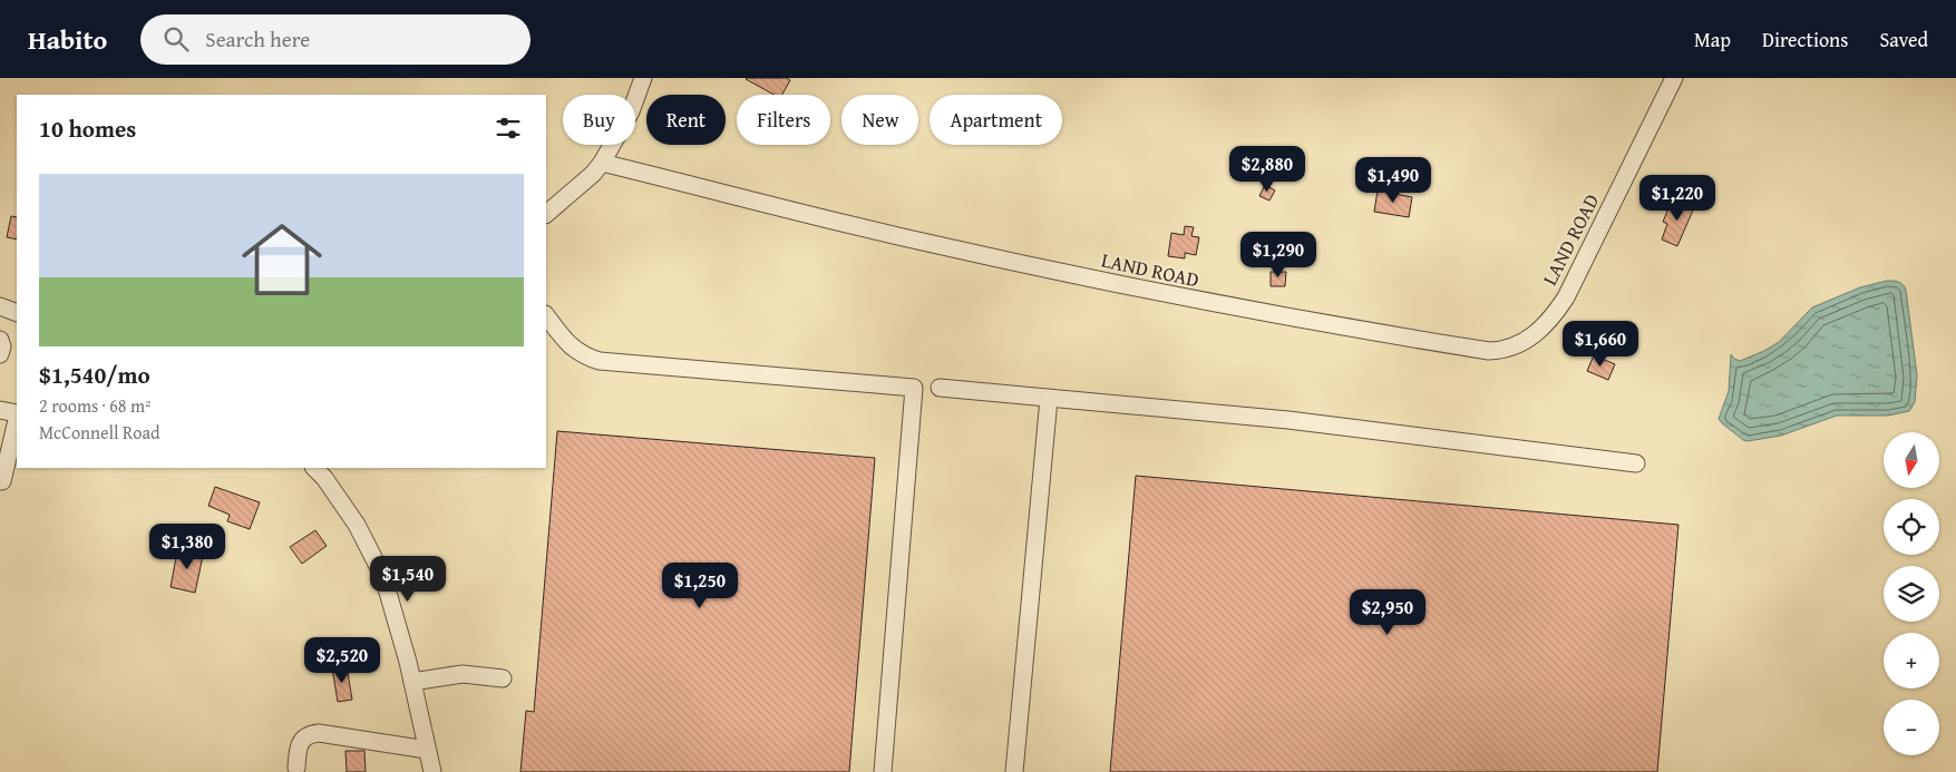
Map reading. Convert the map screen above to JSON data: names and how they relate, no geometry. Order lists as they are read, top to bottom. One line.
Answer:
{"streets":{"street":["LAND ROAD"]},"north":"bottom","page":{"header":"Habito","search":"Search here","nav":["Map","Directions","Saved"],"chip":["Buy","Rent","Filters","New","Apartment"],"heading":"10 homes","price":["$2,880","$1,490","$1,220","$1,290","$1,660","$1,380","$1,540","$1,250","$2,950","$2,520"],"list":[{"name":"$1,540/mo","note":"2 rooms · 68 m² · McConnell Road"}],"map_buttons":["+","−"]}}
